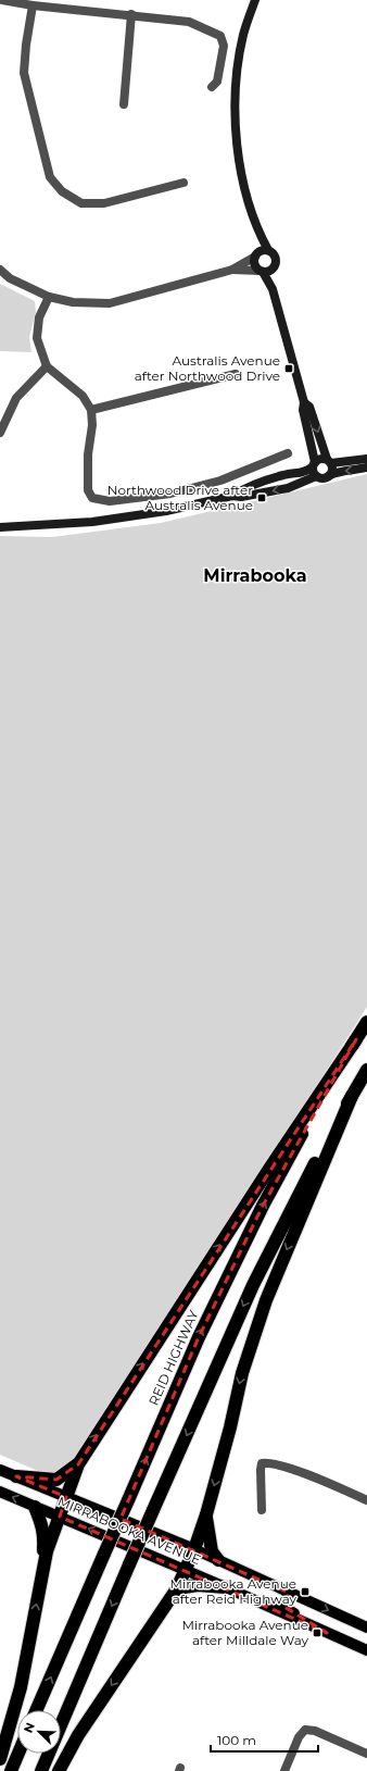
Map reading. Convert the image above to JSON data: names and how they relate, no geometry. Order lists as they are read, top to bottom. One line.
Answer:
{"streets":{"highway":["REID HIGHWAY"],"main road":["MIRRABOOKA AVENUE"]},"districts":["Mirrabooka"],"places":{"transit":["Australis Avenue after Northwood Drive","Northwood Drive after Australis Avenue","Mirrabooka Avenue after Reid Highway","Mirrabooka Avenue after Milldale Way"]},"scale_bar":"100 m","north":"top left"}
